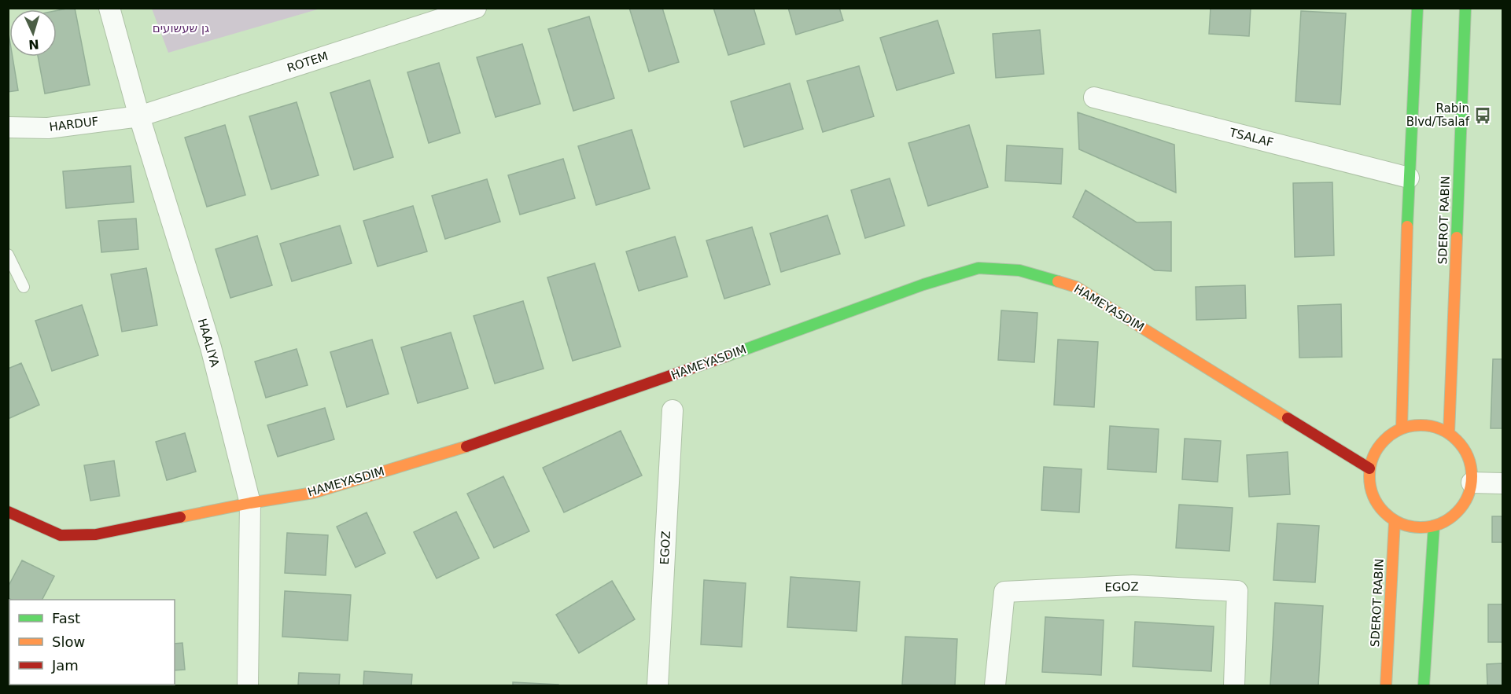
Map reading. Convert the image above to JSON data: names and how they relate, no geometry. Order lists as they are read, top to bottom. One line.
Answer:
{"streets":{"street":["ROTEM","HARDUF","TSALAF","SDEROT RABIN","HAMEYASDIM","HAALIYA","EGOZ"]},"crossings":[["ROTEM","HARDUF"],["ROTEM","HAALIYA"],["HARDUF","HAALIYA"],["SDEROT RABIN","HAMEYASDIM"],["HAMEYASDIM","HAALIYA"]],"parks":["גן שעשועים"],"places":{"bus stop":["Rabin Blvd/Tsalaf"]},"legend":["Fast","Slow","Jam"],"north":"bottom"}
